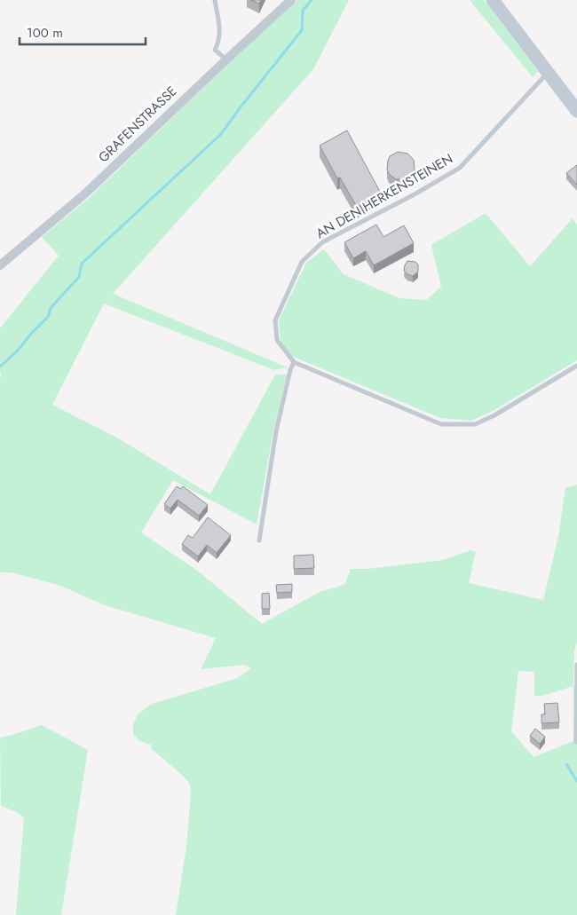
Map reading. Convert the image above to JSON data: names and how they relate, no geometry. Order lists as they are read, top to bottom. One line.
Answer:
{"streets":{"street":["GRAFENSTRASSE"],"lane":["AN DEN HERKENSTEINEN"]},"scale_bar":"100 m"}
